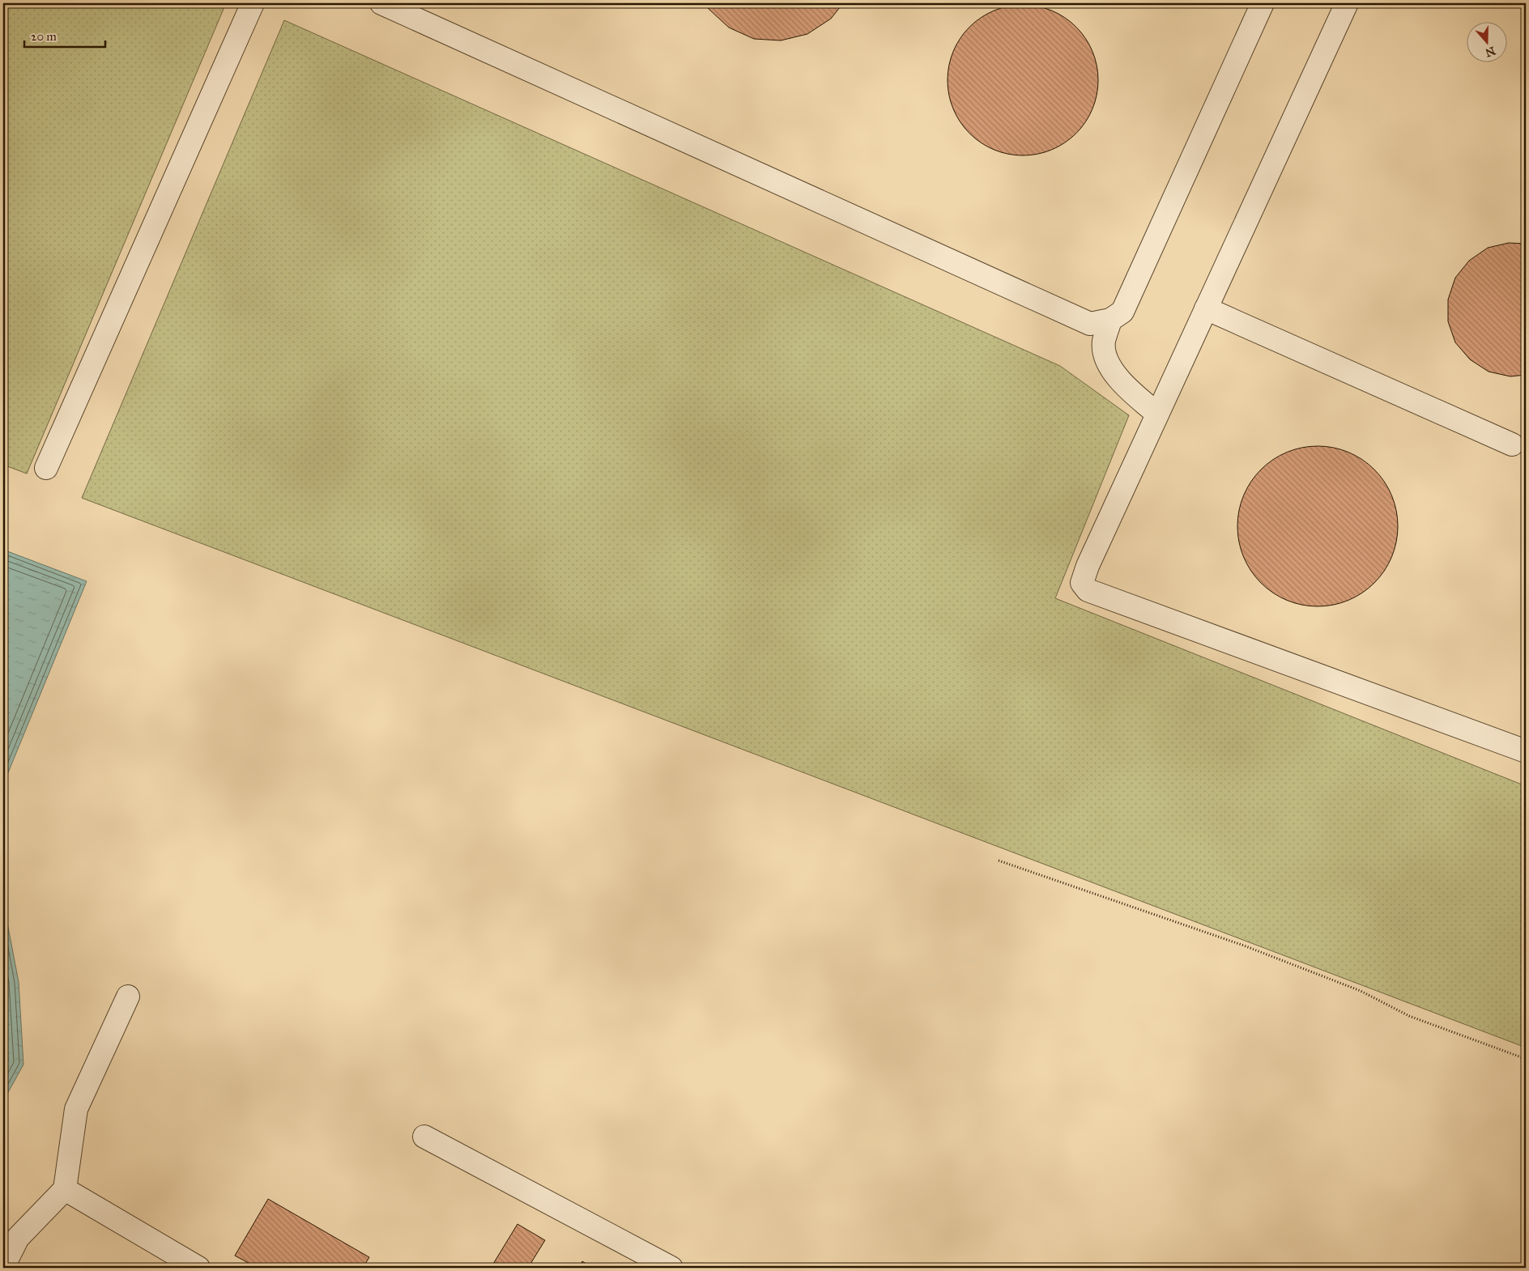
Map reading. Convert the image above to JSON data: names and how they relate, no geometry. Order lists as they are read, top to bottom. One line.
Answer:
{"scale_bar":"20 m","north":"bottom"}
